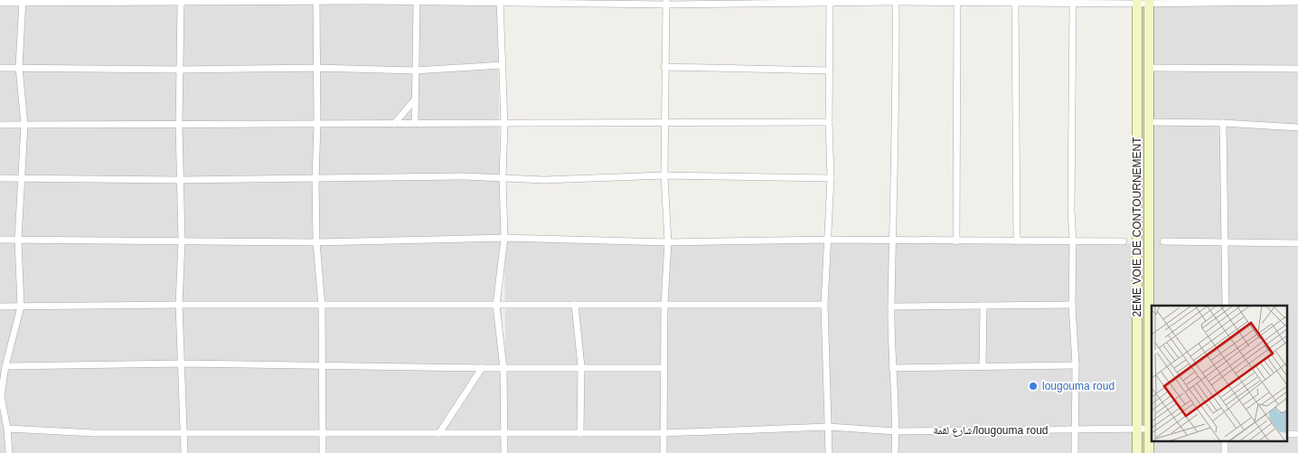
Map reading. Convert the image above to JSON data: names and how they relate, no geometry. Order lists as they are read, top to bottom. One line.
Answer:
{"streets":{"main road":["2EME VOIE DE CONTOURNEMENT"],"street":["شارع لقمة/lougouma roud"]},"crossings":[["2EME VOIE DE CONTOURNEMENT","شارع لقمة/lougouma roud"]],"places":["lougouma roud"]}
